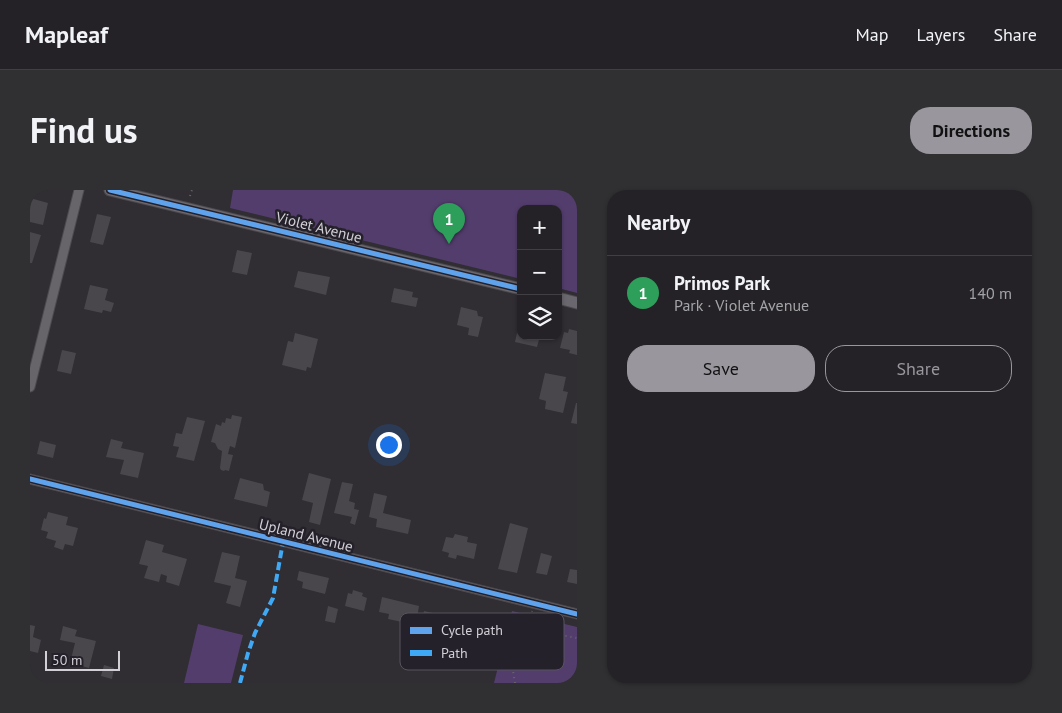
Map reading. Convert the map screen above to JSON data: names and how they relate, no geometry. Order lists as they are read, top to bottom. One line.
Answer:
{"streets":{"street":["Violet Avenue","Upland Avenue"]},"legend":["Cycle path","Path"],"scale_bar":"50 m","page":{"header":"Mapleaf","nav":["Map","Layers","Share"],"title":"Find us","buttons":["Directions",["Save","Share"]],"heading":"Nearby","pins":"1","map_buttons":["+","−"],"list":[{"mark":"1","name":"Primos Park","note":"Park · Violet Avenue","value":"140 m"}],"scale":"50 m"}}
